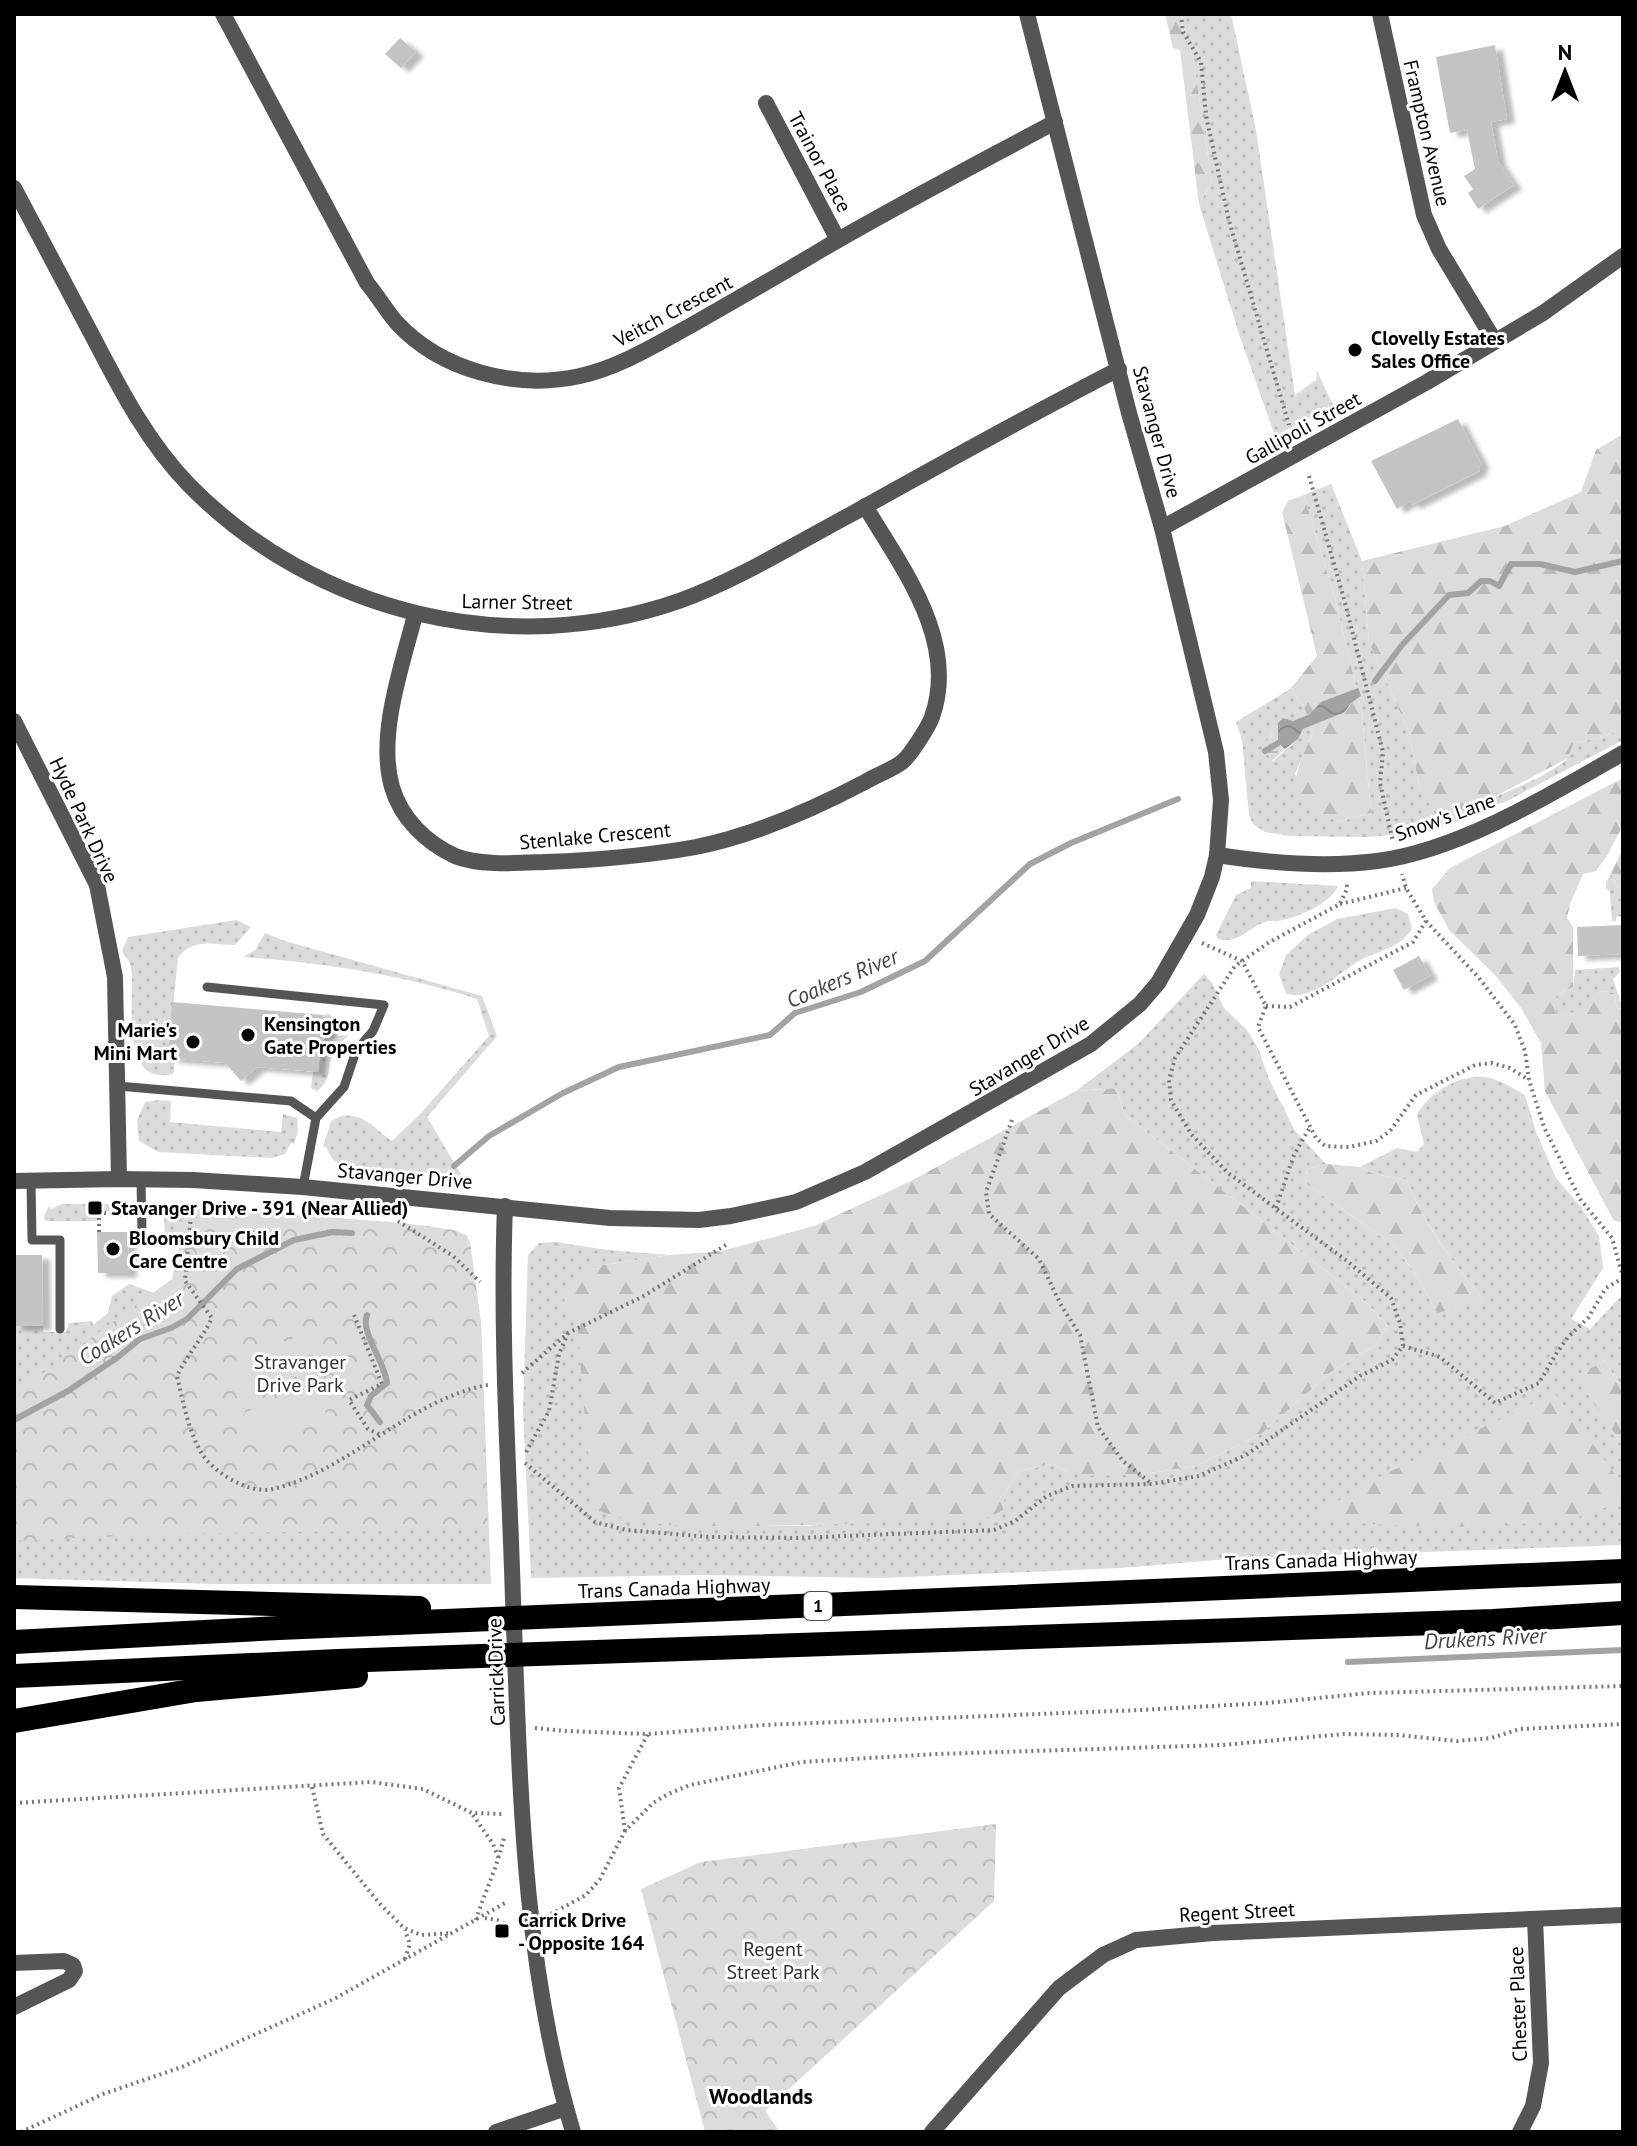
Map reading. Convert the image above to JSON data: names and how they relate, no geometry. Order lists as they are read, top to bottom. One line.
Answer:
{"streets":{"highway":["Trans Canada Highway","1"],"street":["Frampton Avenue","Trainor Place","Veitch Crescent","Gallipoli Street","Stavanger Drive","Larner Street","Snow's Lane","Hyde Park Drive","Stenlake Crescent","Carrick Drive","Regent Street","Chester Place"]},"crossings":[["Frampton Avenue","Gallipoli Street"],["Trainor Place","Veitch Crescent"],["Veitch Crescent","Stavanger Drive"],["Gallipoli Street","Stavanger Drive"],["Stavanger Drive","Larner Street"],["Stavanger Drive","Snow's Lane"],["Stavanger Drive","Hyde Park Drive"],["Stavanger Drive","Carrick Drive"],["Larner Street","Stenlake Crescent"],["Regent Street","Chester Place"]],"districts":["Woodlands"],"water":["Coakers River","Drukens River"],"parks":["Stravanger Drive Park","Regent Street Park"],"places":{"other":["Clovelly Estates Sales Office","Kensington Gate Properties","Marie's Mini Mart","Bloomsbury Child Care Centre"],"transit":["Stavanger Drive - 391 (Near Allied)","Carrick Drive - Opposite 164"]},"north":"top"}
